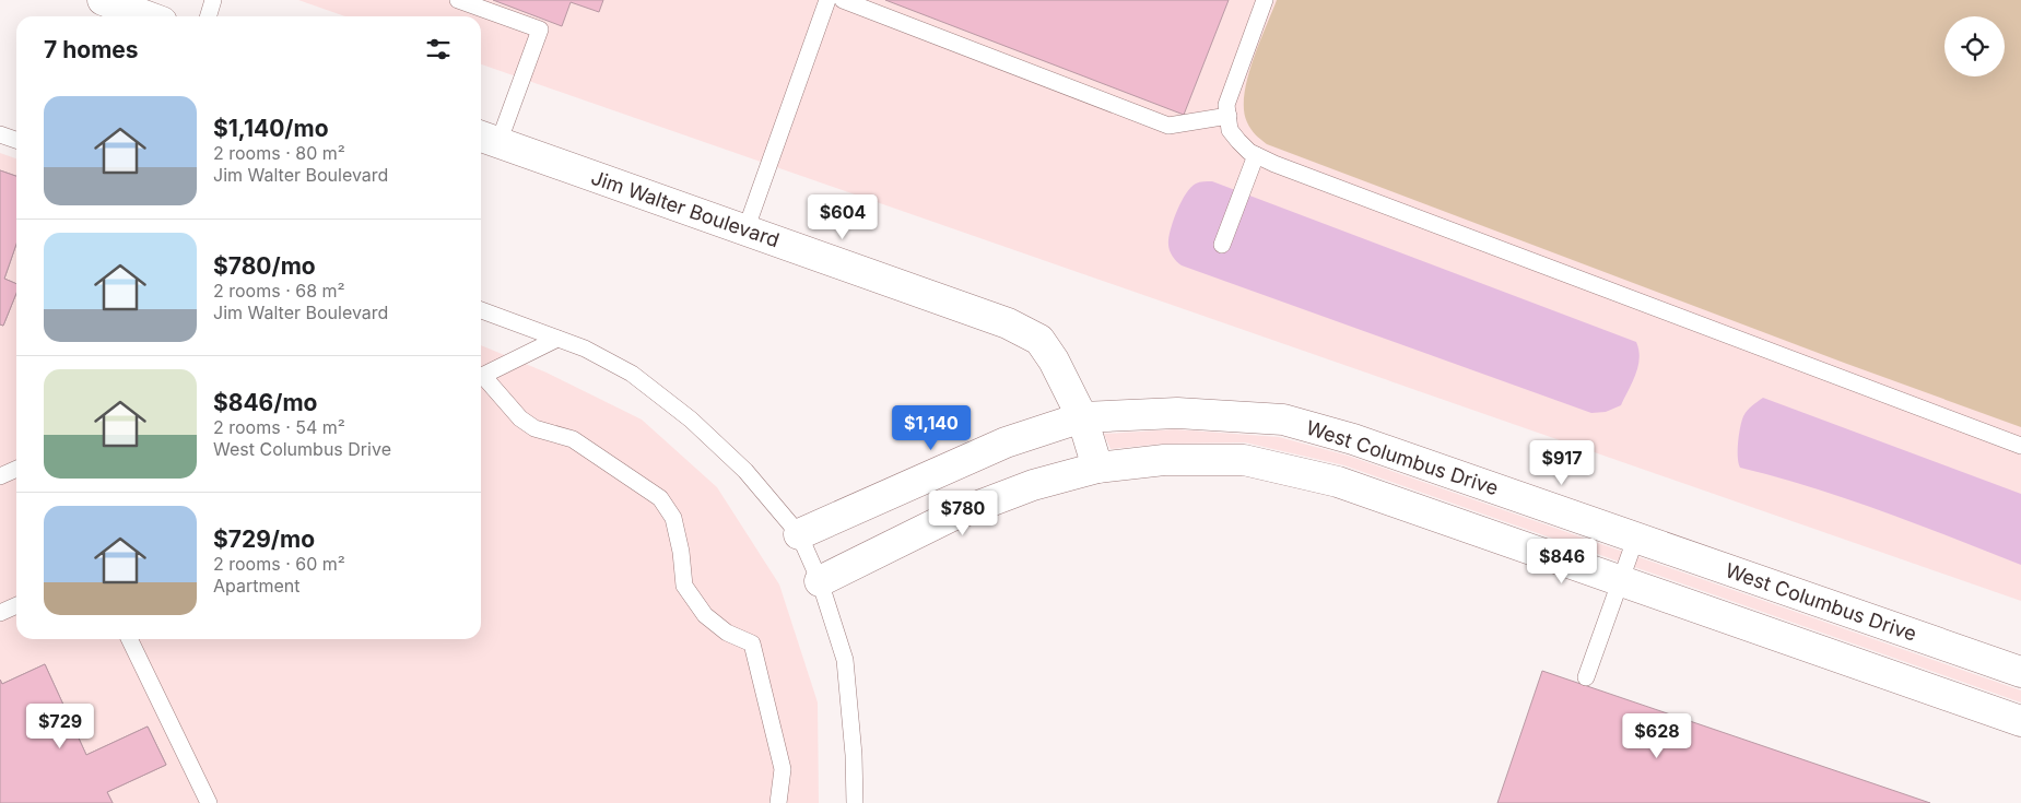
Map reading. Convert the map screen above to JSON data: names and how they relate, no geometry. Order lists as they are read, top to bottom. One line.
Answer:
{"streets":{"street":["Jim Walter Boulevard","West Columbus Drive"]},"crossings":[["Jim Walter Boulevard","West Columbus Drive"]],"page":{"heading":"7 homes","list":[{"name":"$1,140/mo","note":"2 rooms · 80 m² · Jim Walter Boulevard"},{"name":"$780/mo","note":"2 rooms · 68 m² · Jim Walter Boulevard"},{"name":"$846/mo","note":"2 rooms · 54 m² · West Columbus Drive"},{"name":"$729/mo","note":"2 rooms · 60 m² · Apartment"}],"price":["$604","$1,140","$917","$780","$846","$729","$628"]}}
